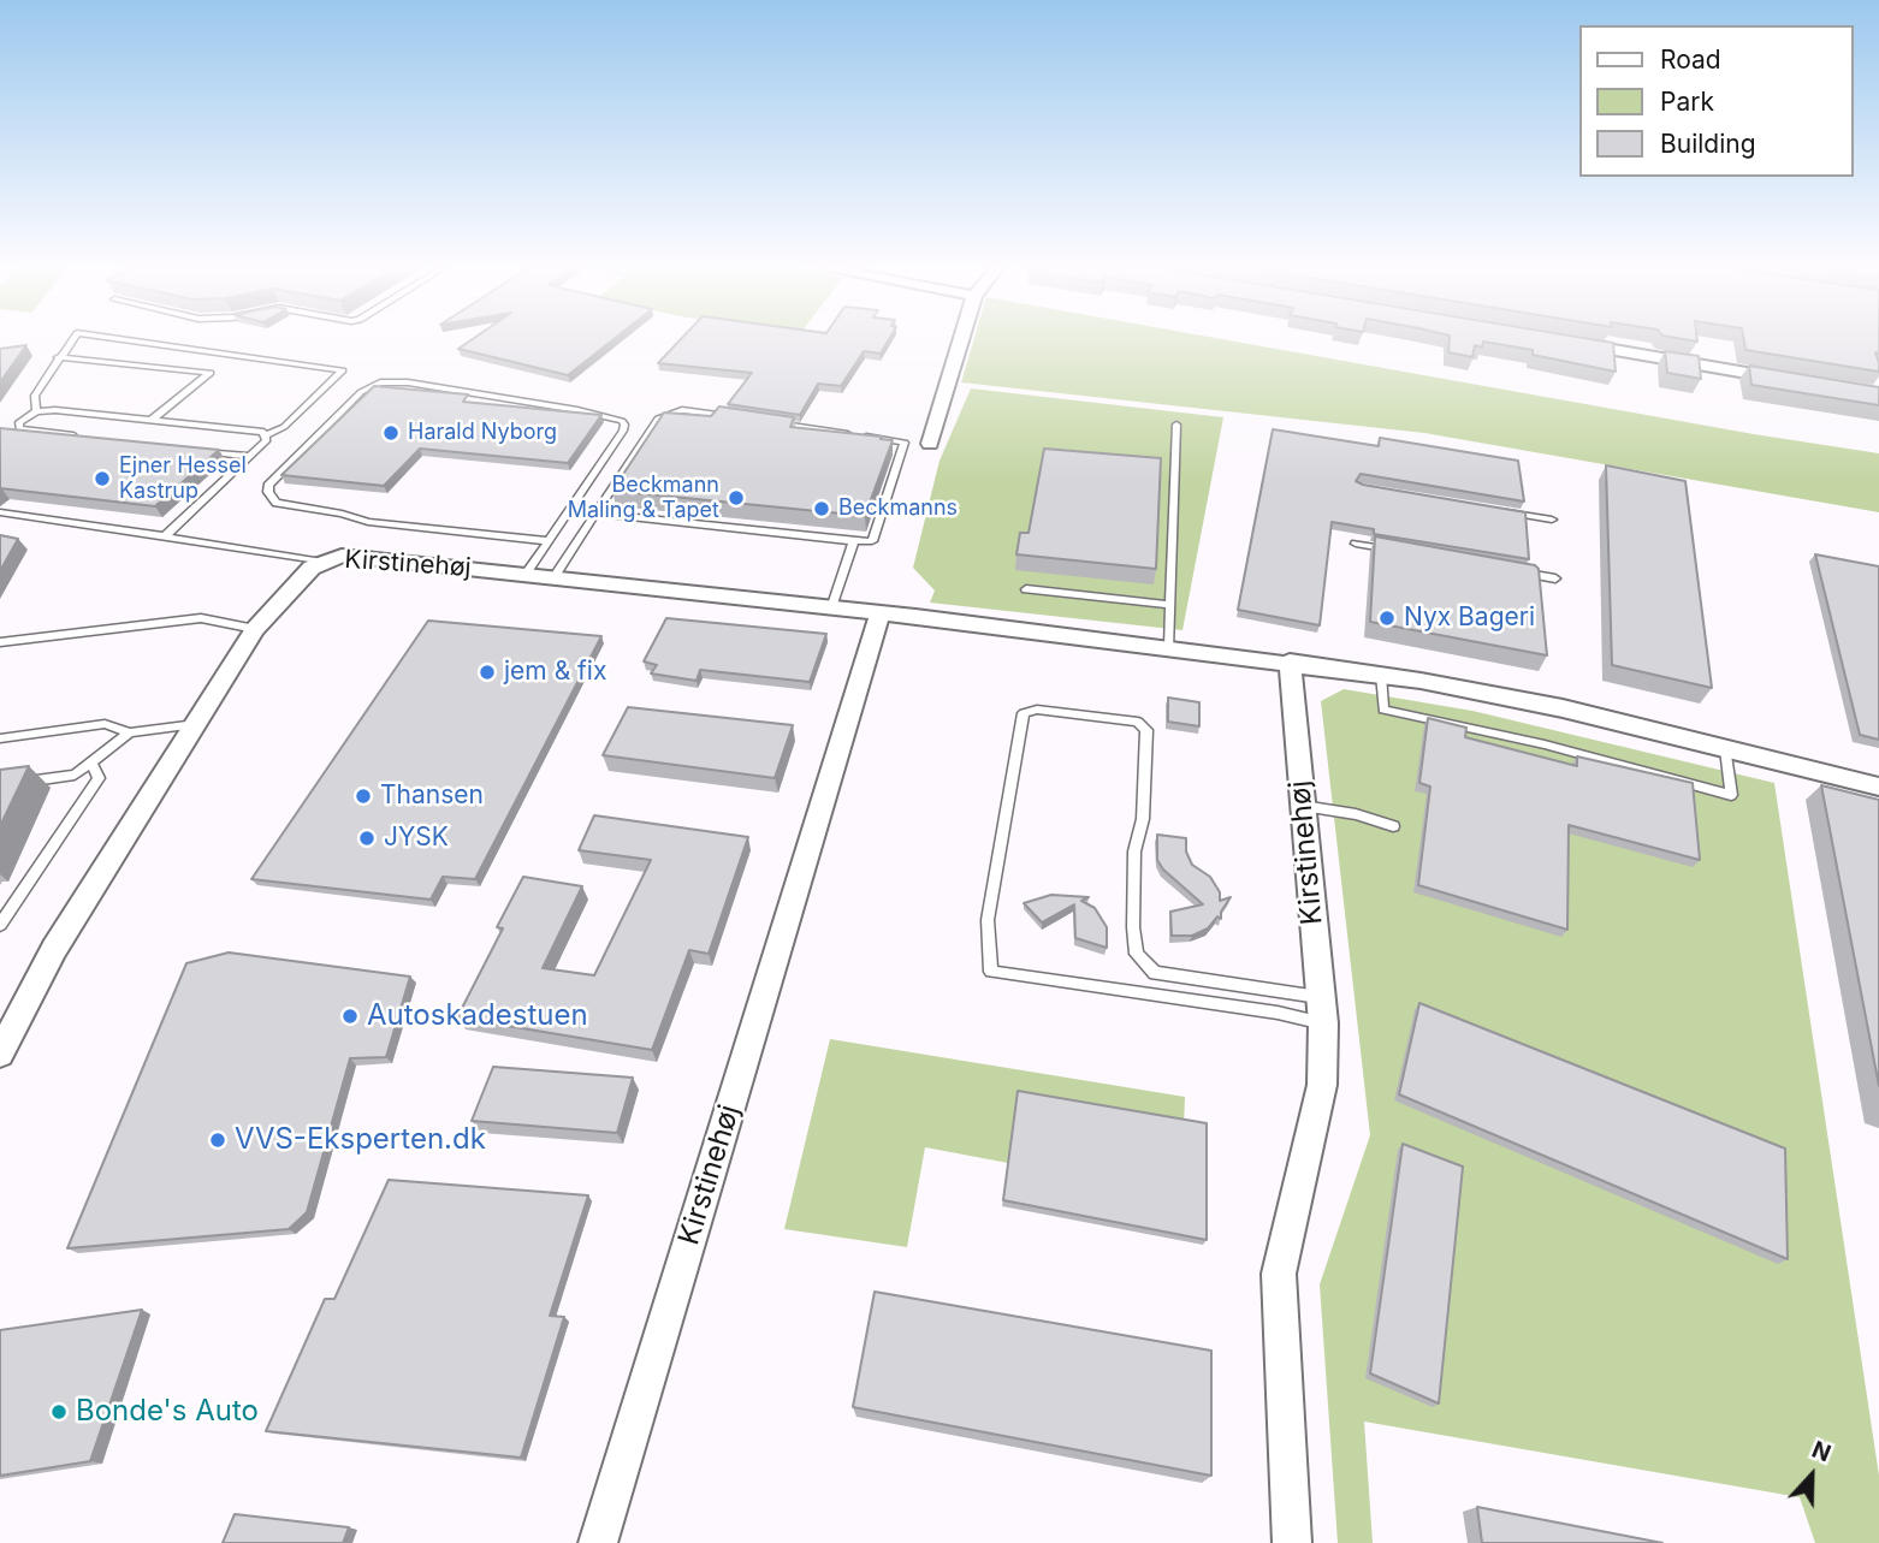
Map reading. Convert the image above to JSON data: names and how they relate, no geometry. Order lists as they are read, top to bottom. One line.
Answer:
{"streets":{"street":["Kirstinehøj"]},"places":["Harald Nyborg","Ejner Hessel Kastrup","Beckmann Maling & Tapet","Beckmanns","Nyx Bageri","jem & fix","Thansen","JYSK","Autoskadestuen","VVS-Eksperten.dk","Bonde's Auto"],"legend":["Road","Park","Building"],"north":"top"}
